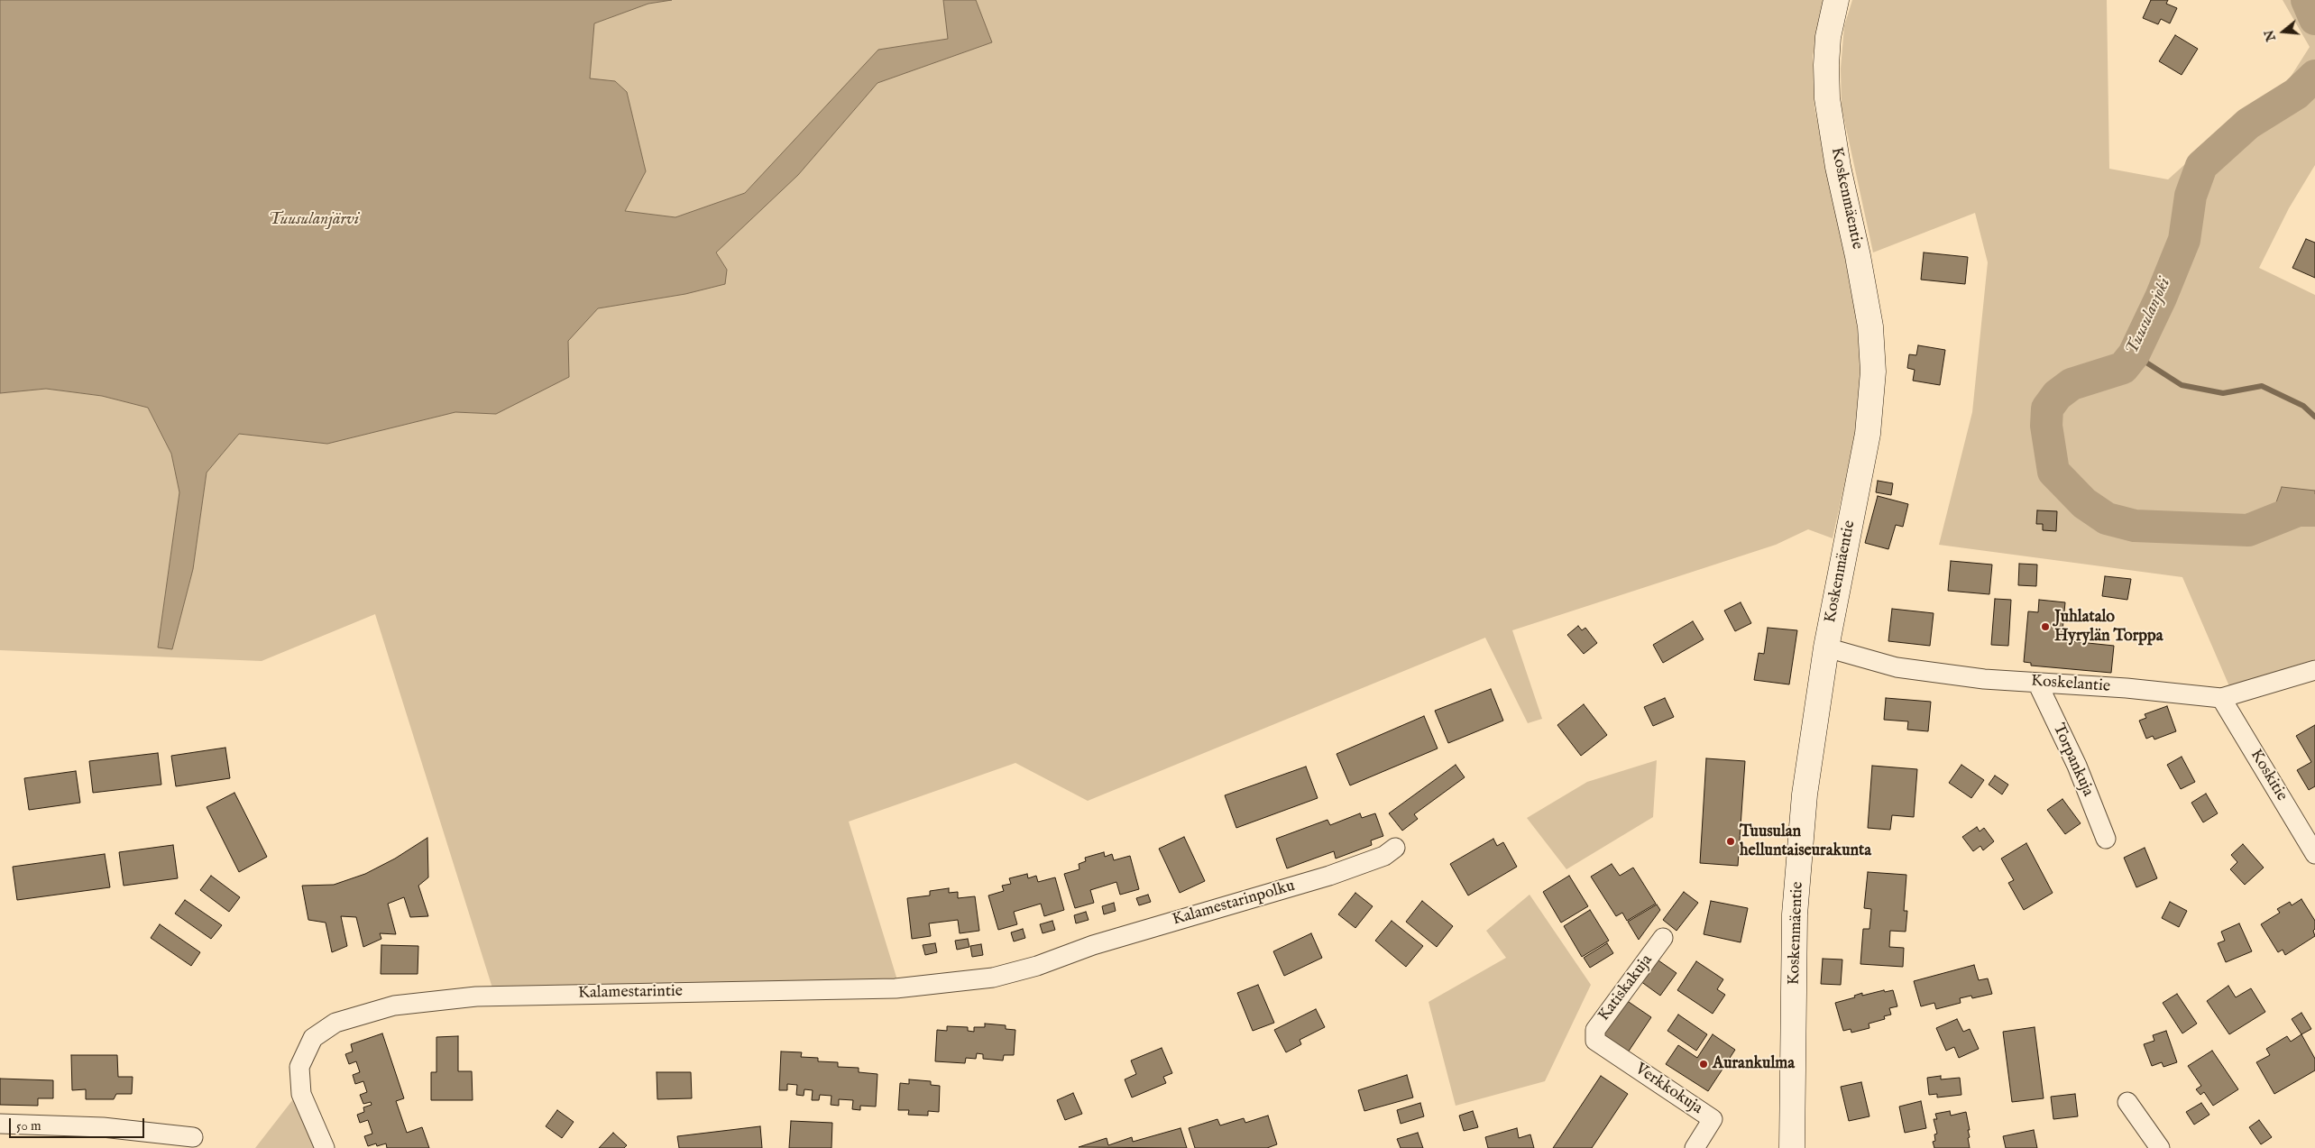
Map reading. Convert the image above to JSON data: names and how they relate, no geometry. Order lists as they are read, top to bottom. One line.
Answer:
{"streets":{"street":["Koskenmäentie","Koskelantie","Torpankuja","Koskitie","Kalamestarinpolku","Katiskakuja","Kalamestarintie","Verkkokuja"]},"crossings":[["Koskenmäentie","Koskelantie"],["Koskelantie","Torpankuja"],["Koskelantie","Koskitie"],["Kalamestarinpolku","Kalamestarintie"],["Katiskakuja","Verkkokuja"]],"water":["Tuusulanjärvi","Tuusulanjoki"],"places":["Juhlatalo Hyrylän Torppa","Tuusulan helluntaiseurakunta","Aurankulma"],"scale_bar":"50 m","north":"left"}
